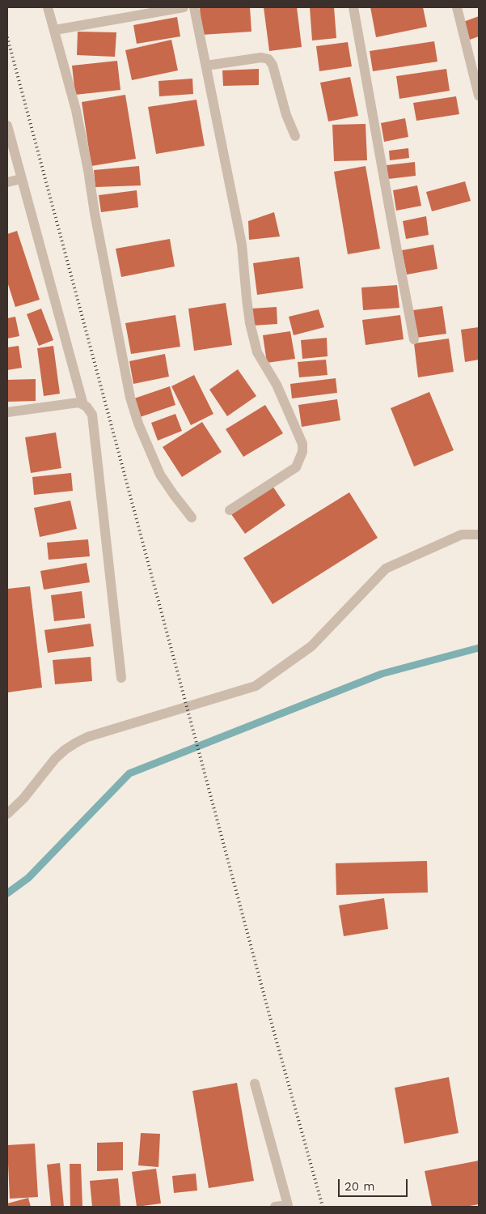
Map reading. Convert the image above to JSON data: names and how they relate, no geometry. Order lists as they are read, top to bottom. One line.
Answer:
{"scale_bar":"20 m"}
